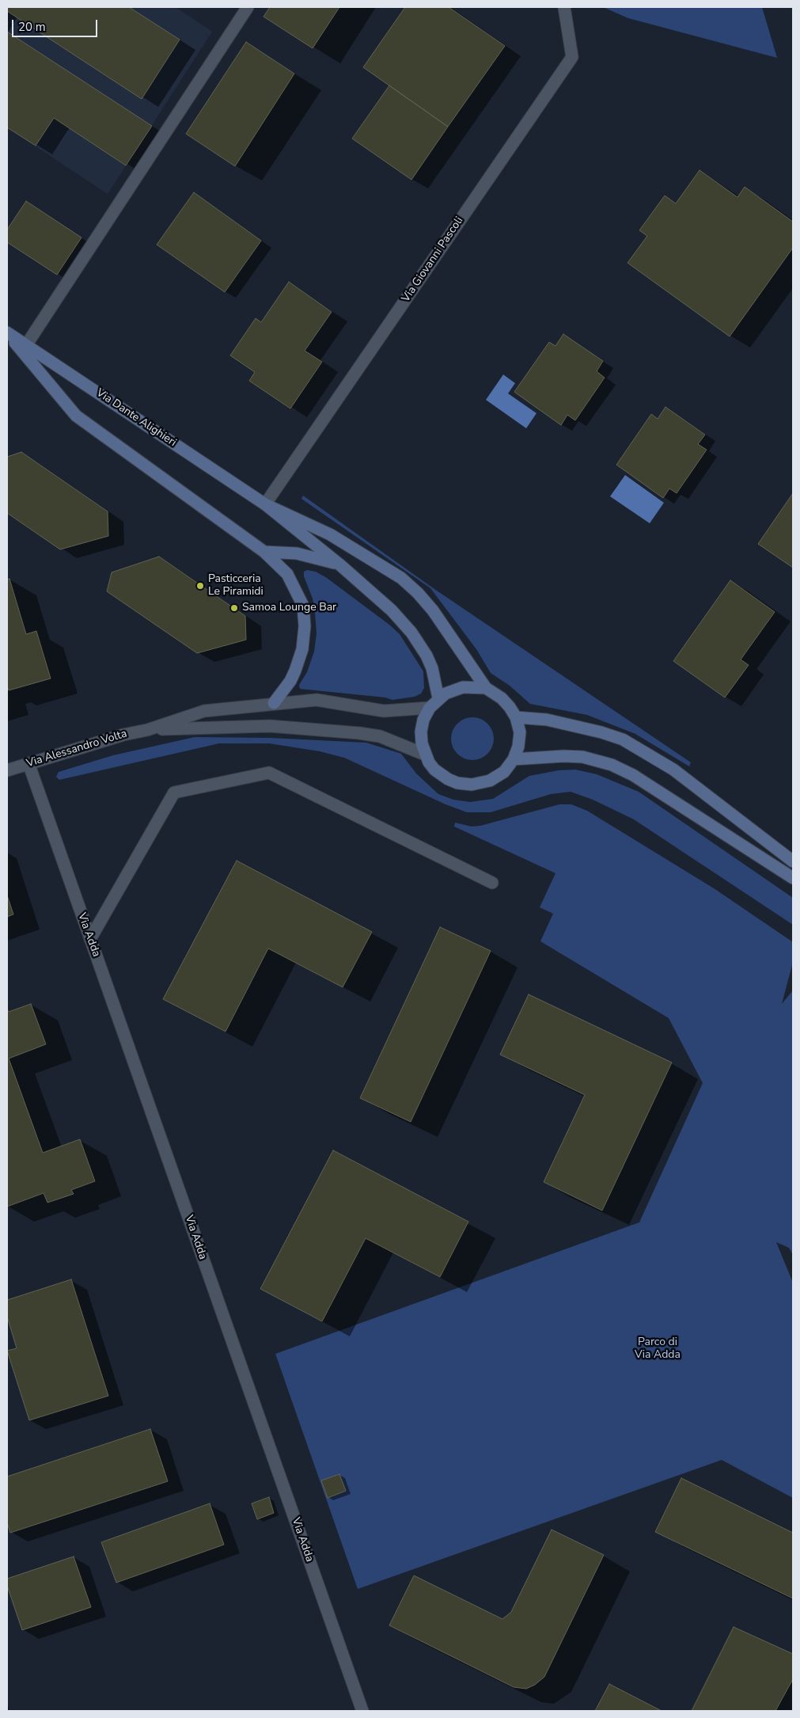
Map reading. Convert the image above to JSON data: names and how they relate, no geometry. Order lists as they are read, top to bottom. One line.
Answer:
{"streets":{"main road":["Via Dante Alighieri"],"street":["Via Giovanni Pascoli","Via Alessandro Volta","Via Adda"]},"crossings":[["Via Giovanni Pascoli","Via Dante Alighieri"],["Via Alessandro Volta","Via Adda"]],"parks":["Parco di Via Adda"],"places":["Pasticceria Le Piramidi","Samoa Lounge Bar"],"scale_bar":"20 m"}
